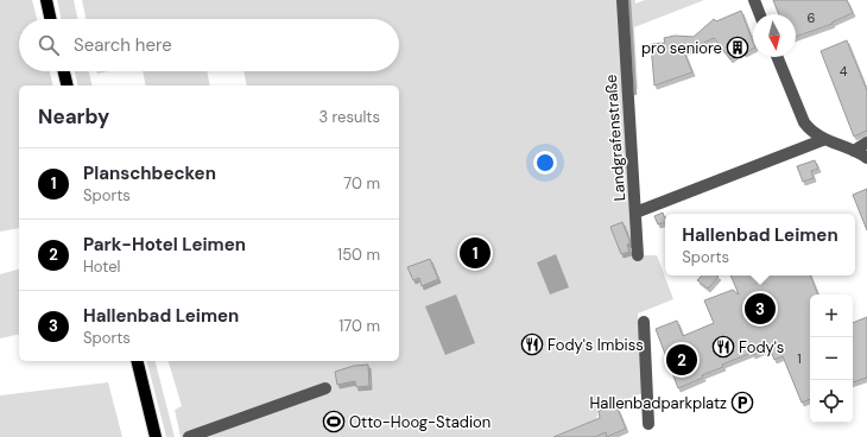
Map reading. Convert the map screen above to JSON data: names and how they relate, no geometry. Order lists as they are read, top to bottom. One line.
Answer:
{"streets":{"street":["Landgrafenstraße"]},"places":{"building":["pro seniore"],"restaurant":["Fody's Imbiss","Fody's"],"parking":["Hallenbadparkplatz"],"sports":["Otto-Hoog-Stadion"]},"house_numbers":["6","4","1"],"north":"bottom","page":{"search":"Search here","heading":["Nearby","3 results"],"list":[{"mark":"1","name":"Planschbecken","note":"Sports","value":"70 m"},{"mark":"2","name":"Park-Hotel Leimen","note":"Hotel","value":"150 m"},{"mark":"3","name":"Hallenbad Leimen","note":"Sports","value":"170 m"}],"popup":["Hallenbad Leimen","Sports"],"pins":["1","3","2"],"map_buttons":["+","−"]}}
